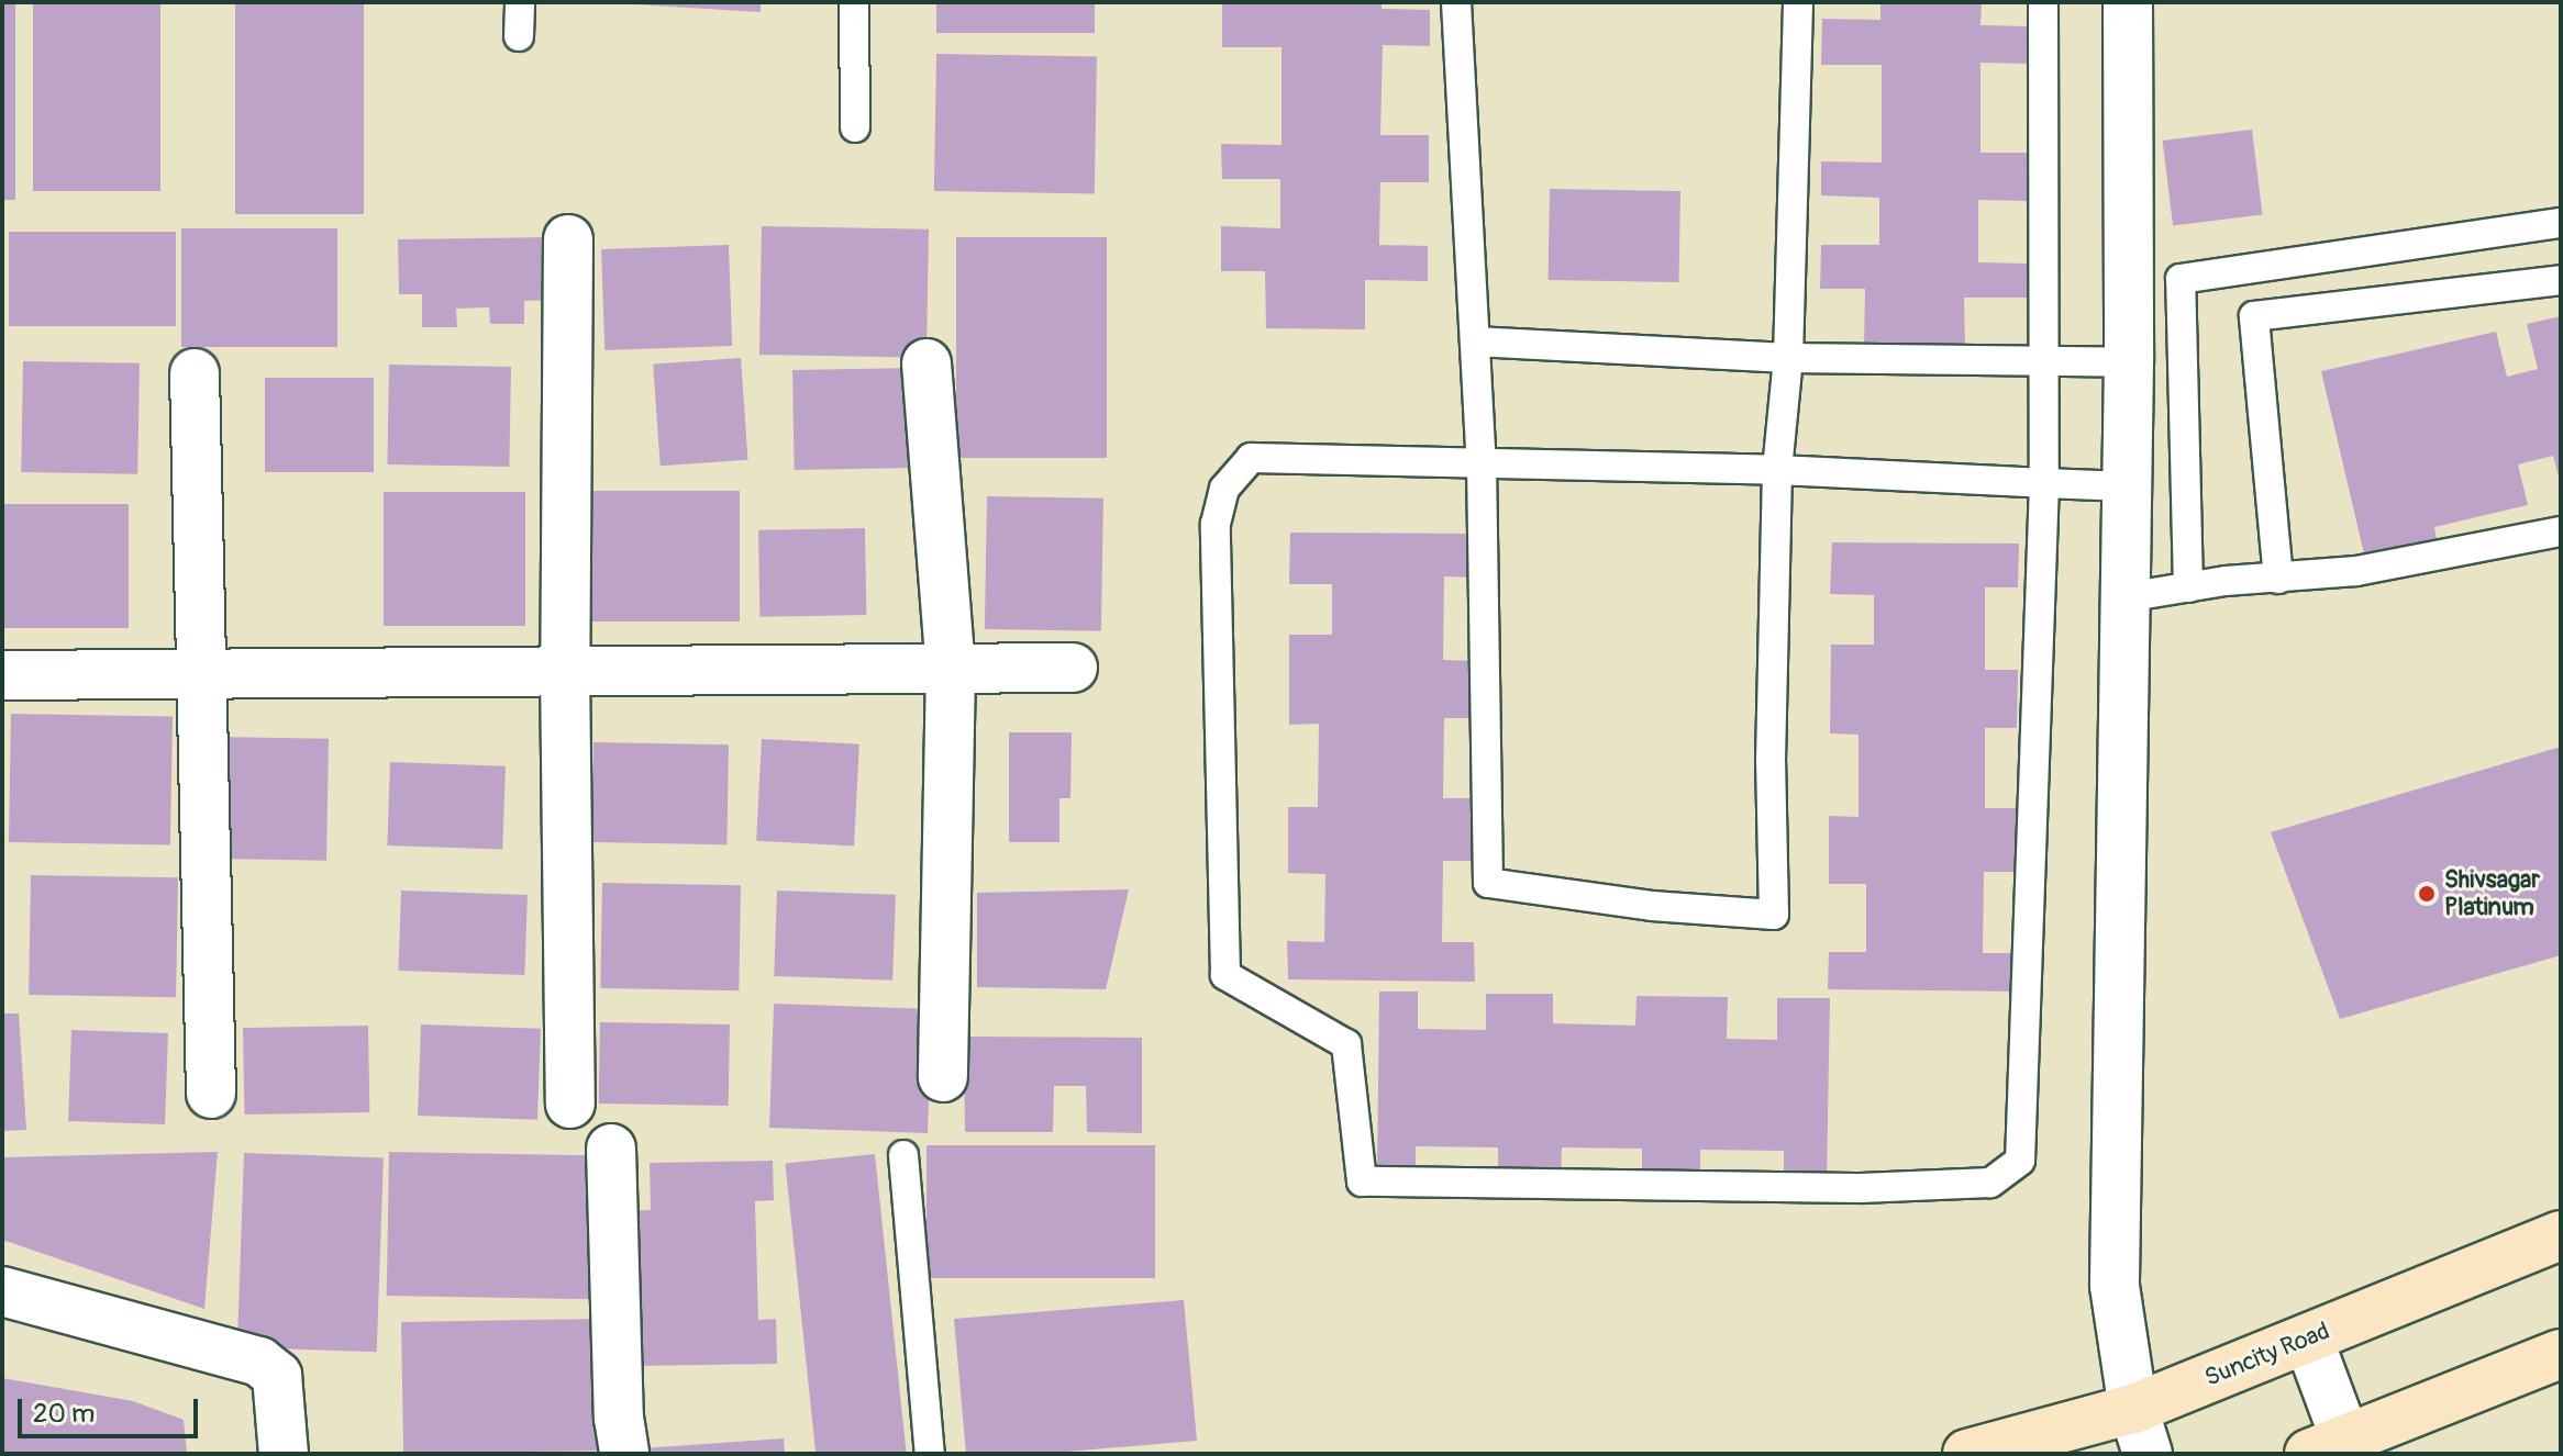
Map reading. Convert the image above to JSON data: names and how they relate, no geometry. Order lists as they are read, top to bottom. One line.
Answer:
{"streets":{"street":["Suncity Road"]},"places":["Shivsagar Platinum"],"scale_bar":"20 m"}
